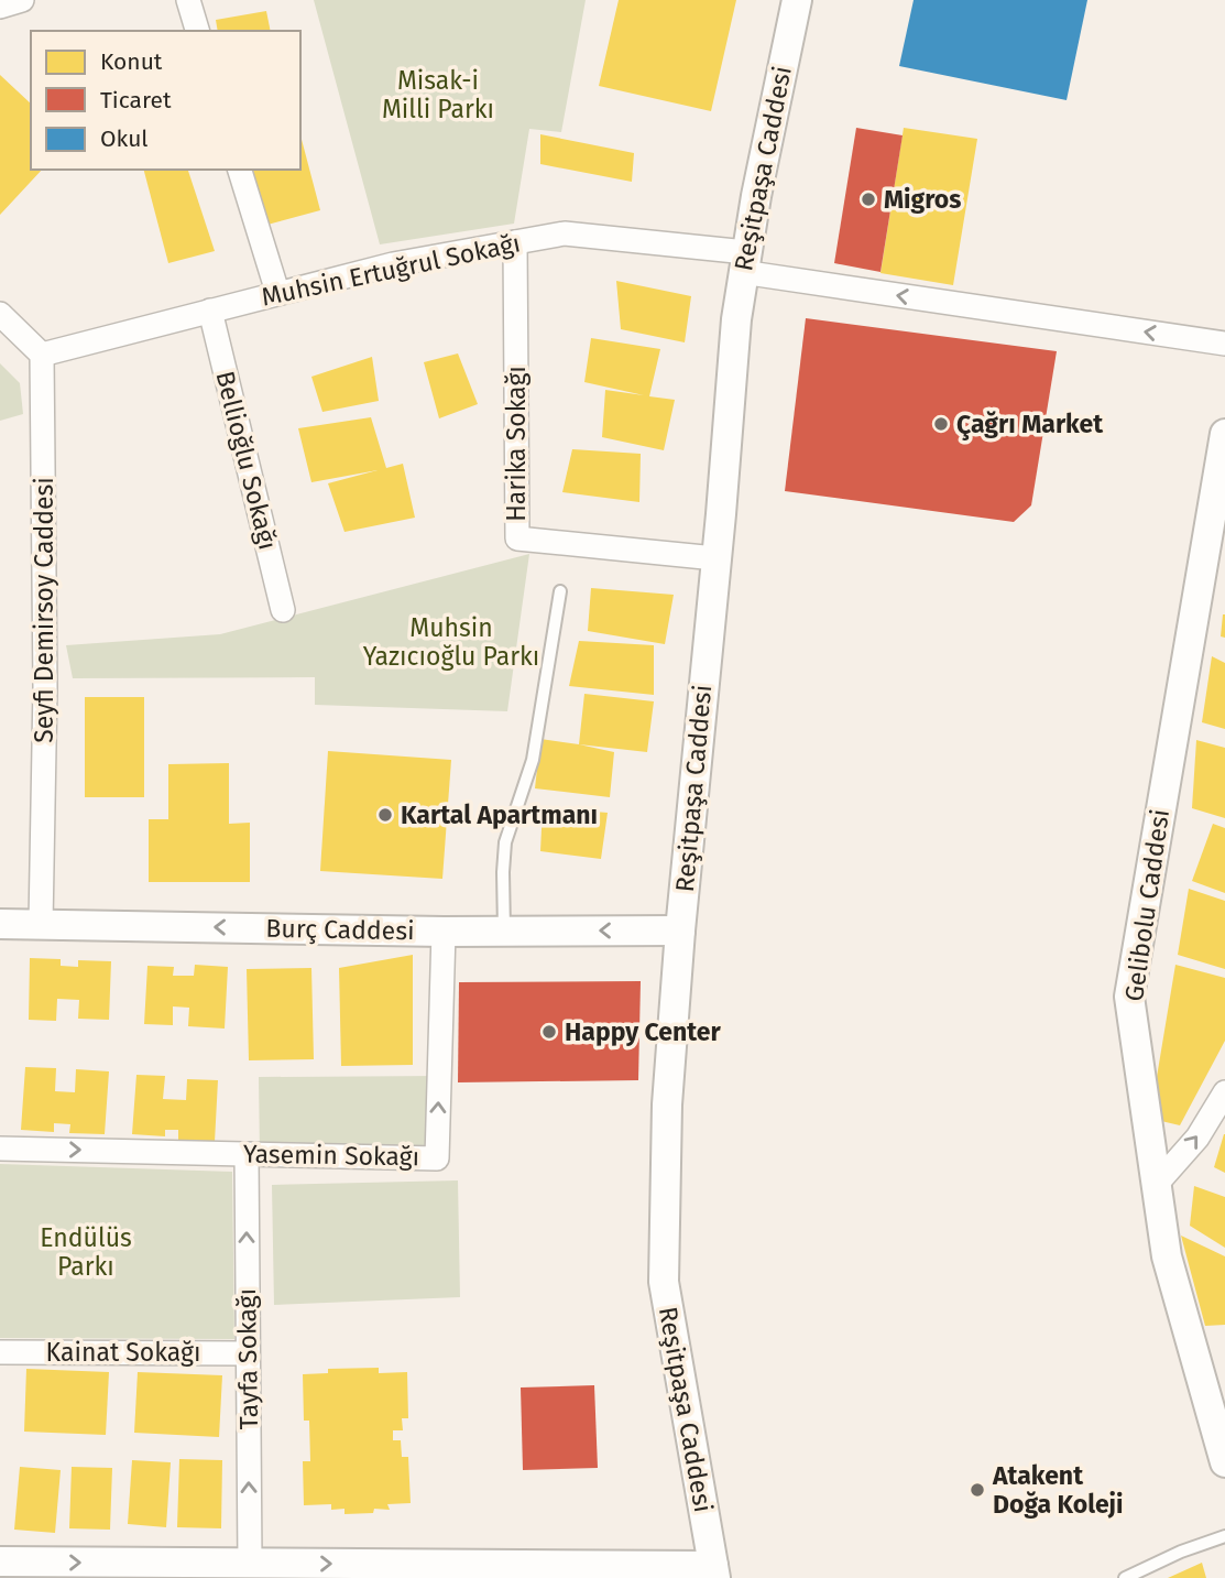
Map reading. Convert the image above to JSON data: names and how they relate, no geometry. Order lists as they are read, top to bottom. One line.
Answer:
{"streets":{"street":["Reşitpaşa Caddesi","Muhsin Ertuğrul Sokağı","Harika Sokağı","Bellioğlu Sokağı","Seyfi Demirsoy Caddesi","Gelibolu Caddesi","Burç Caddesi","Yasemin Sokağı","Kainat Sokağı","Tayfa Sokağı"]},"crossings":[["Reşitpaşa Caddesi","Muhsin Ertuğrul Sokağı"],["Reşitpaşa Caddesi","Harika Sokağı"],["Reşitpaşa Caddesi","Burç Caddesi"],["Muhsin Ertuğrul Sokağı","Harika Sokağı"],["Muhsin Ertuğrul Sokağı","Bellioğlu Sokağı"],["Muhsin Ertuğrul Sokağı","Seyfi Demirsoy Caddesi"],["Seyfi Demirsoy Caddesi","Burç Caddesi"],["Burç Caddesi","Yasemin Sokağı"],["Yasemin Sokağı","Tayfa Sokağı"],["Kainat Sokağı","Tayfa Sokağı"]],"one_way":["Muhsin Ertuğrul Sokağı","Burç Caddesi","Tayfa Sokağı"],"parks":["Misak-i Milli Parkı","Muhsin Yazıcıoğlu Parkı","Endülüs Parkı"],"places":["Migros","Çağrı Market","Kartal Apartmanı","Happy Center","Atakent Doğa Koleji"],"legend":["Konut","Ticaret","Okul"]}
